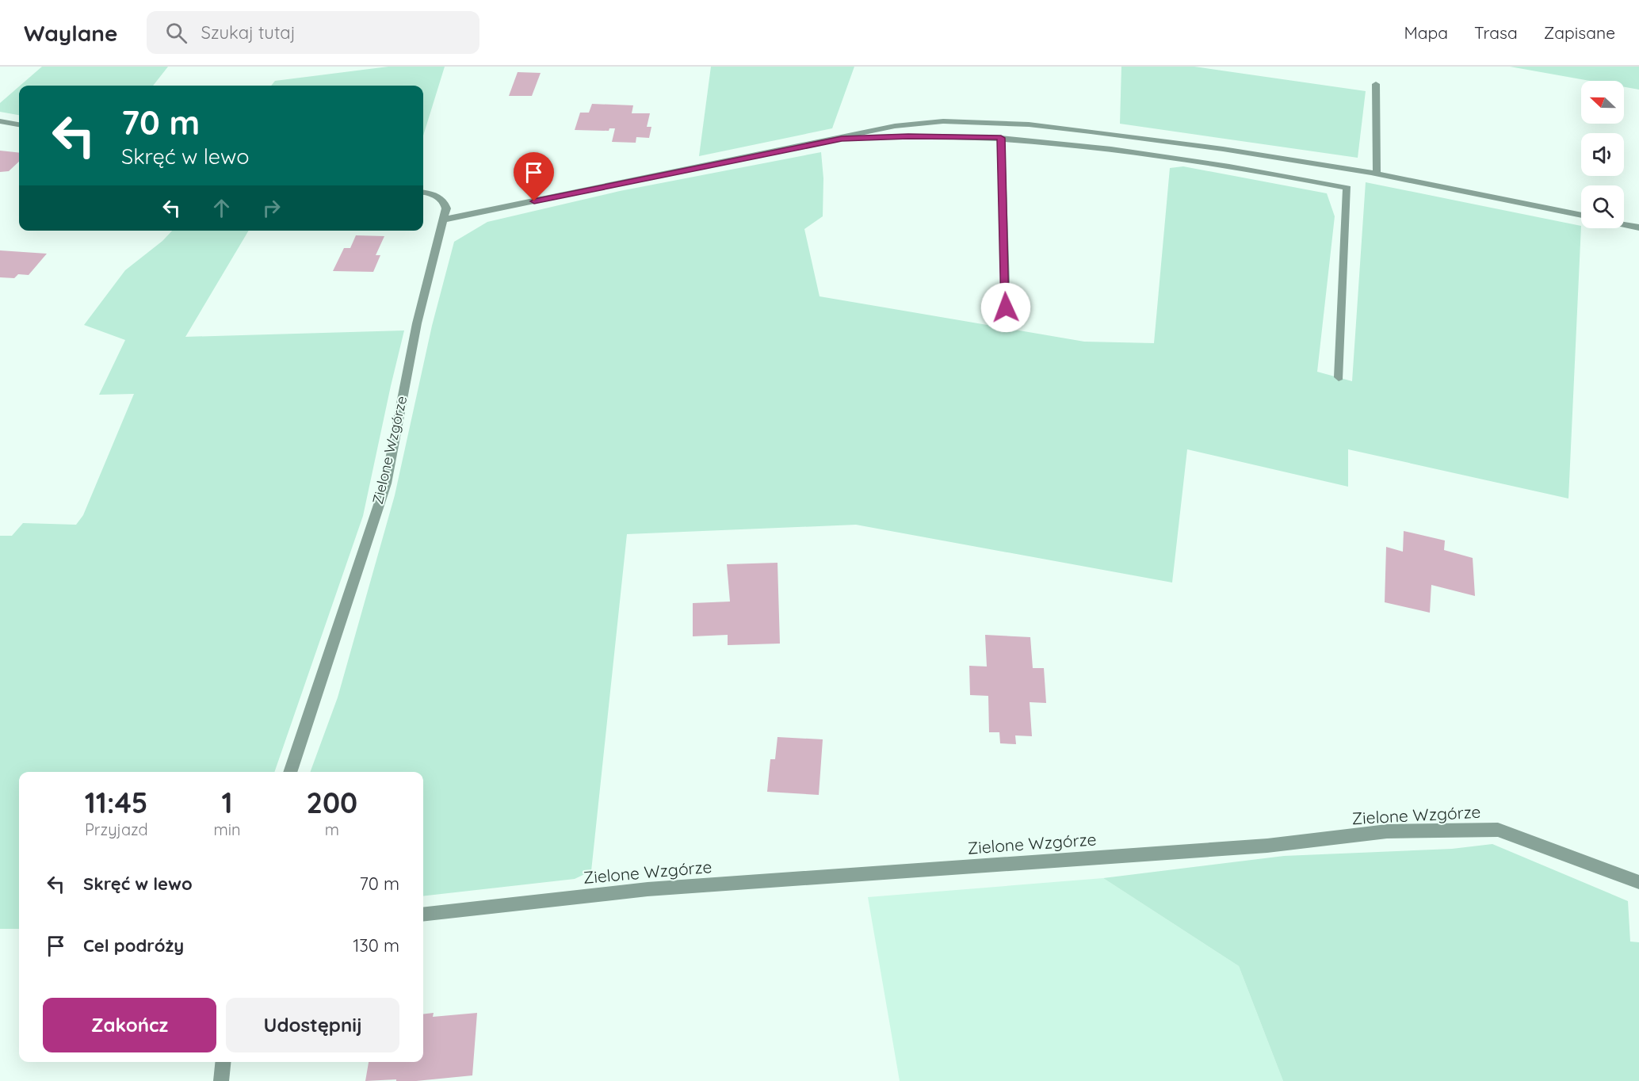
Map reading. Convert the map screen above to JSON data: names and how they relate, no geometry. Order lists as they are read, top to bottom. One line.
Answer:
{"streets":{"street":["Zielone Wzgórze"]},"north":"left","page":{"header":"Waylane","search":"Szukaj tutaj","nav":["Mapa","Trasa","Zapisane"],"turn":["70 m","Skręć w lewo"],"eta":["11:45","Przyjazd","1","min","200","m"],"list":[{"name":"Skręć w lewo","value":"70 m"},{"name":"Cel podróży","value":"130 m"}],"buttons":["Zakończ","Udostępnij"]}}
